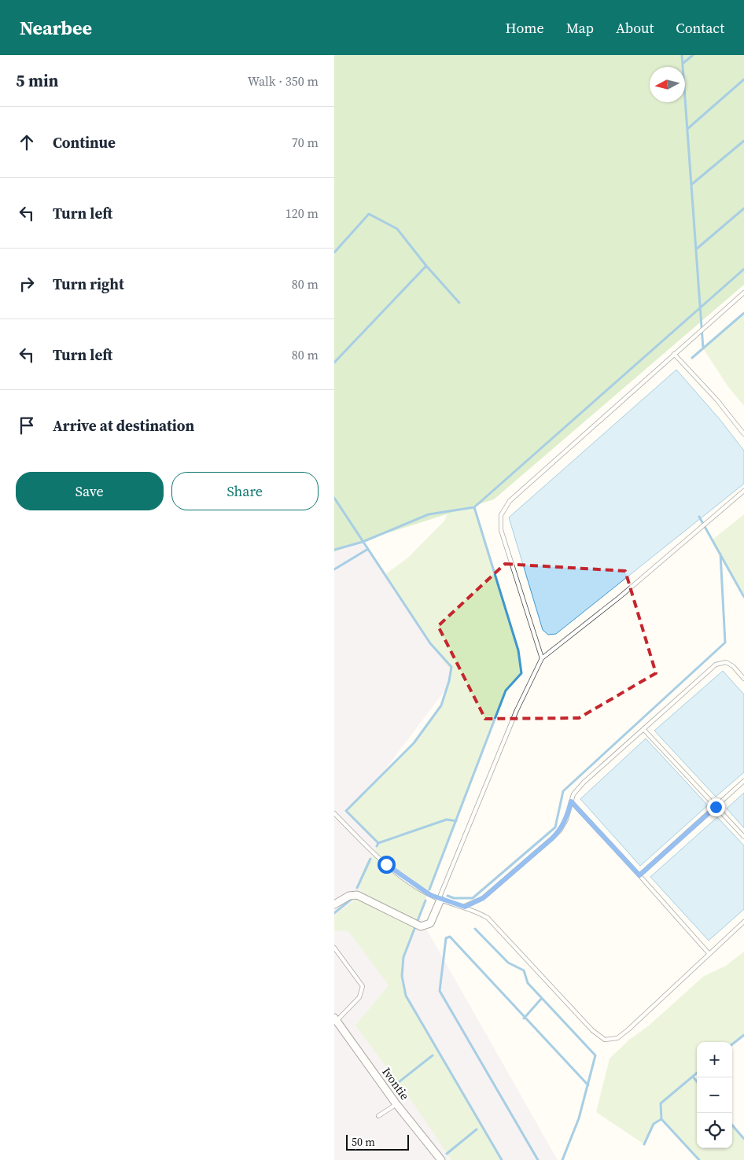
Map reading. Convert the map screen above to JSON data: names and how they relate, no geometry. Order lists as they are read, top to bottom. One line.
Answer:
{"streets":{"street":["Ivontie"]},"scale_bar":"50 m","north":"left","page":{"header":"Nearbee","nav":["Home","Map","About","Contact"],"heading":["5 min","Walk · 350 m"],"list":[["Continue","70 m"],["Turn left","120 m"],["Turn right","80 m"],["Turn left","80 m"],"Arrive at destination"],"buttons":["Save","Share"],"map_buttons":["+","−"],"scale":"50 m"}}
